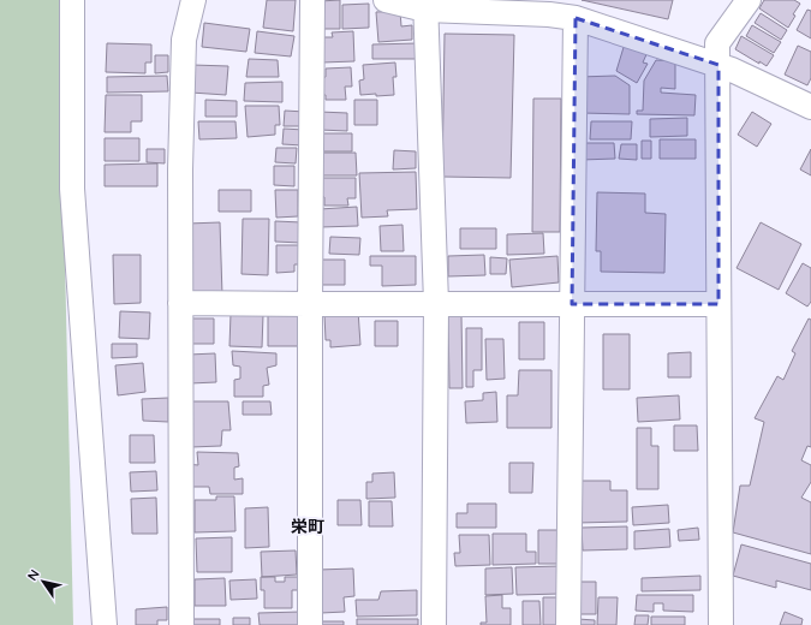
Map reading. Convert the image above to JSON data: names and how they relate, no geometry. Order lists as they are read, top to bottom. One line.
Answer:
{"districts":["栄町"],"north":"top left"}
